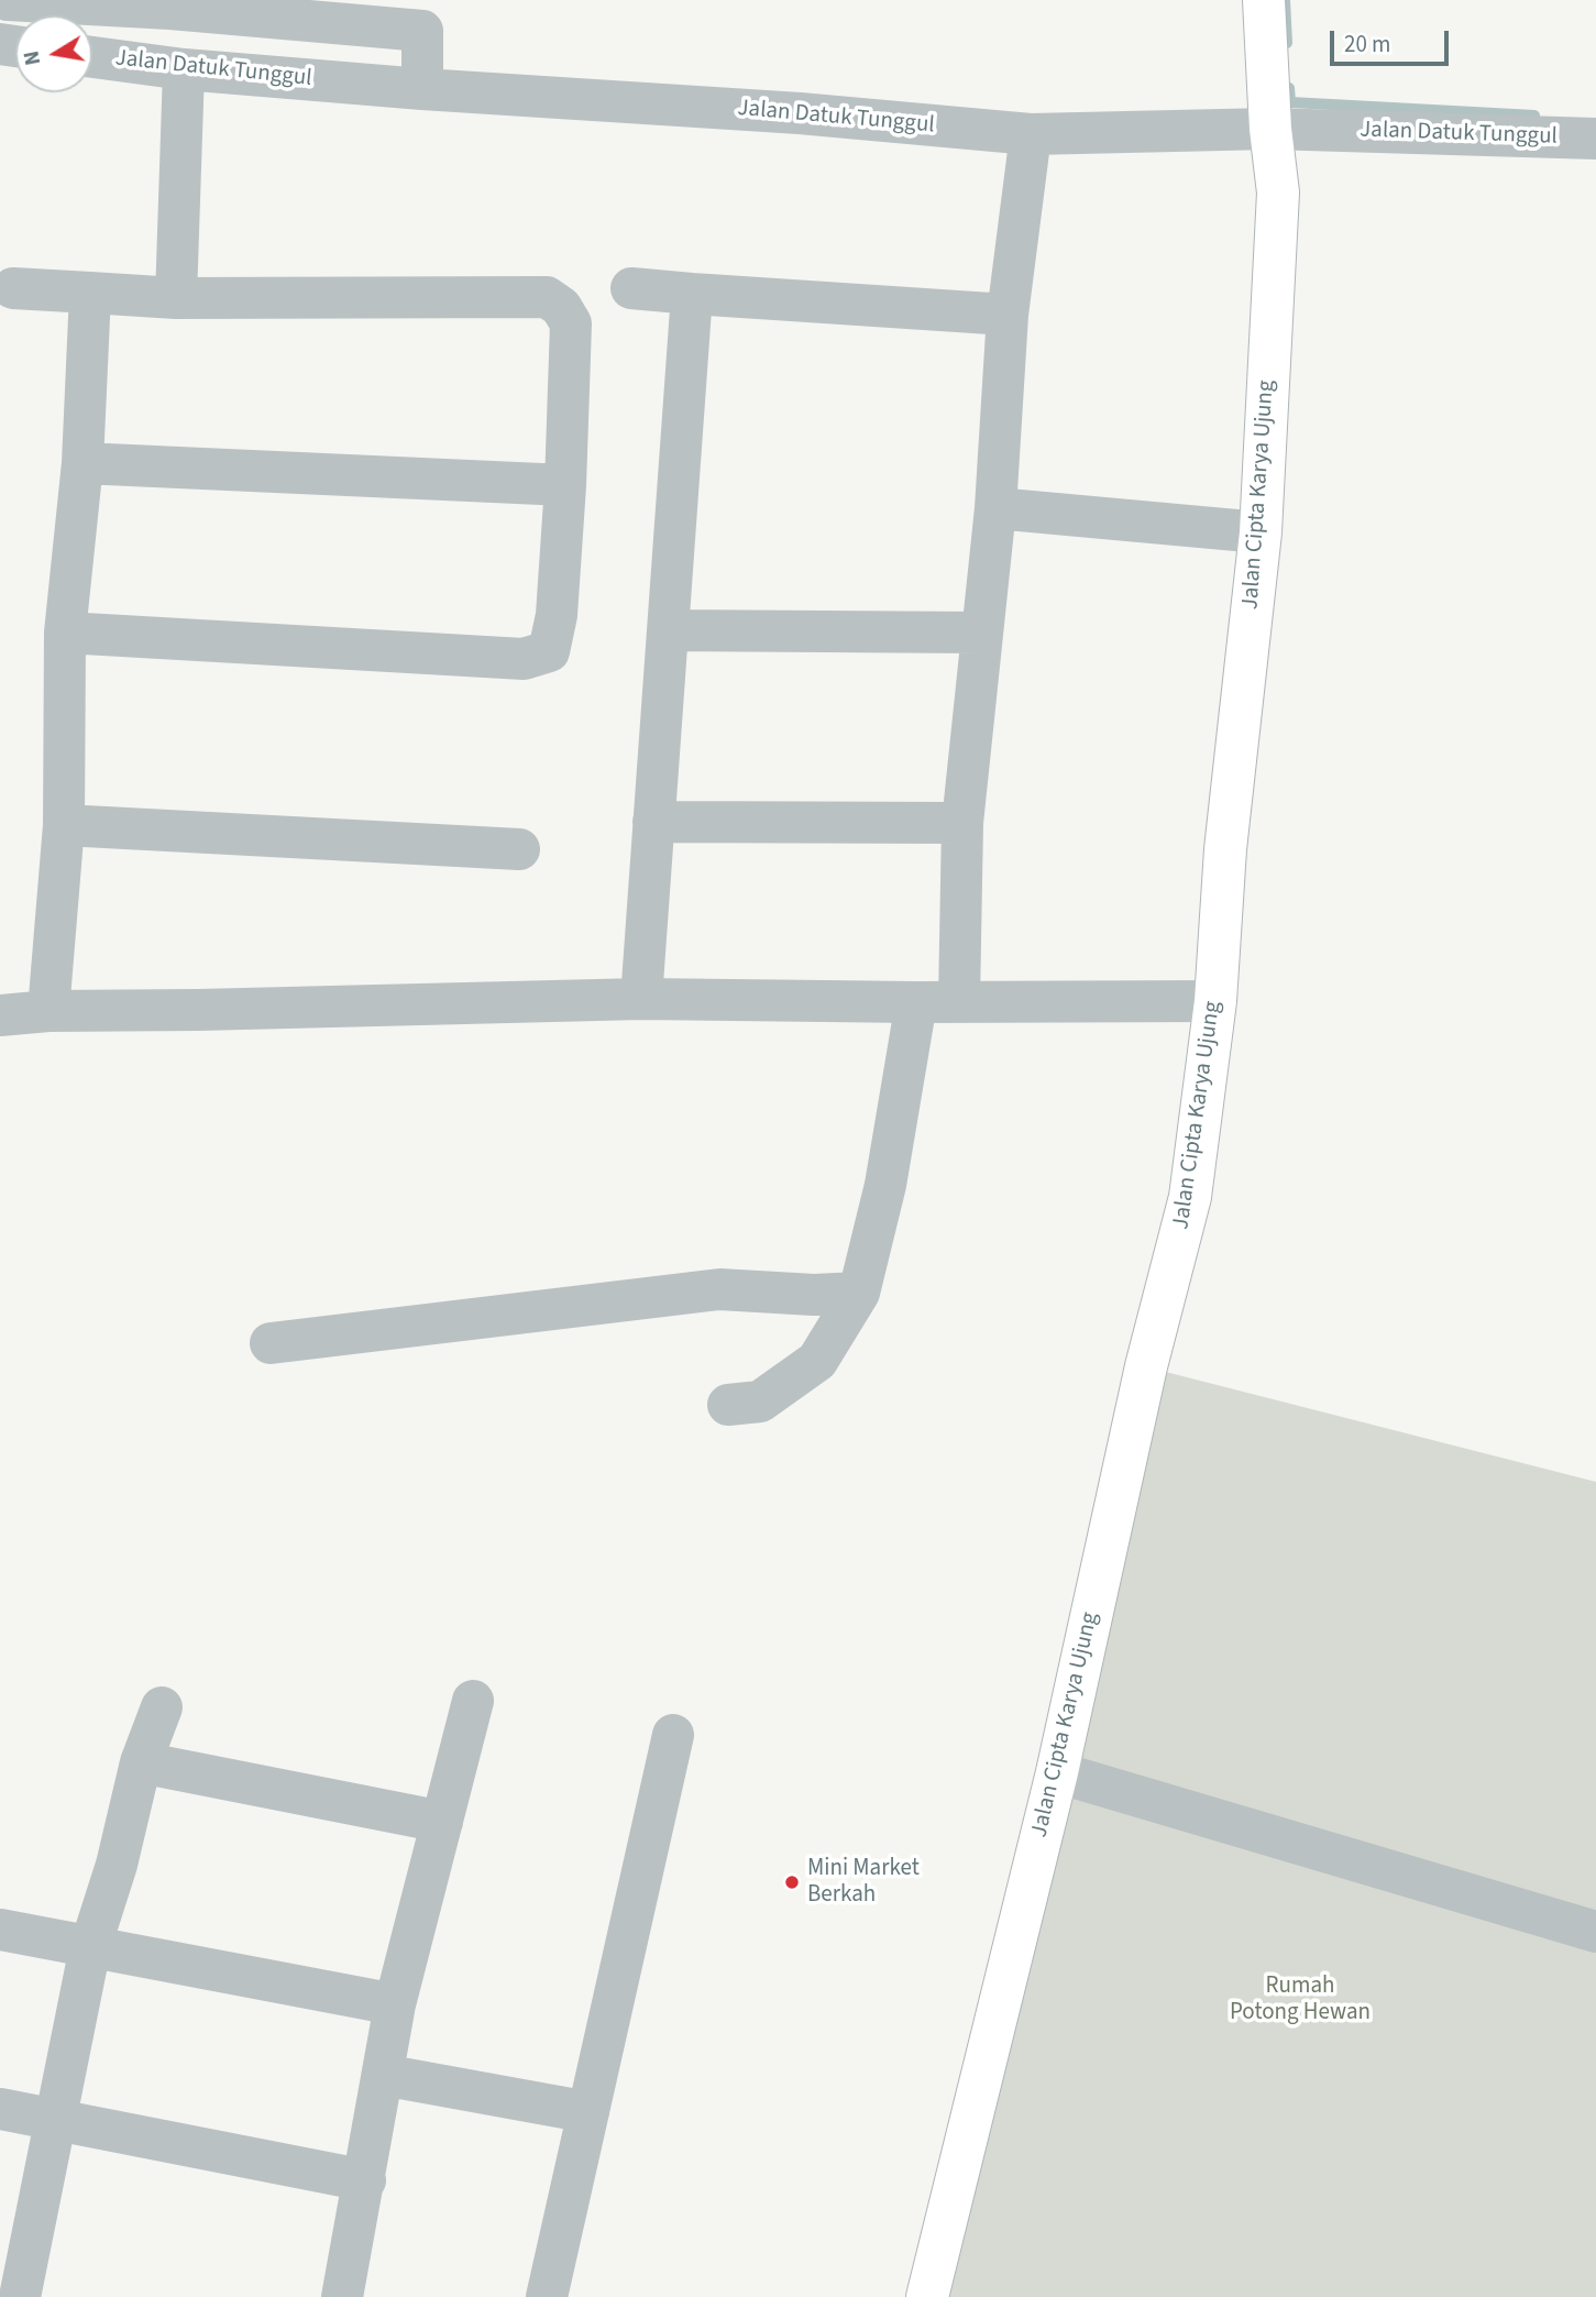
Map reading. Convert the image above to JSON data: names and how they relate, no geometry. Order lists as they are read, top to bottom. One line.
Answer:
{"streets":{"main road":["Jalan Cipta Karya Ujung"],"street":["Jalan Datuk Tunggul"]},"crossings":[["Jalan Datuk Tunggul","Jalan Cipta Karya Ujung"]],"parks":["Rumah Potong Hewan"],"places":["Mini Market Berkah"],"scale_bar":"20 m","north":"left"}
